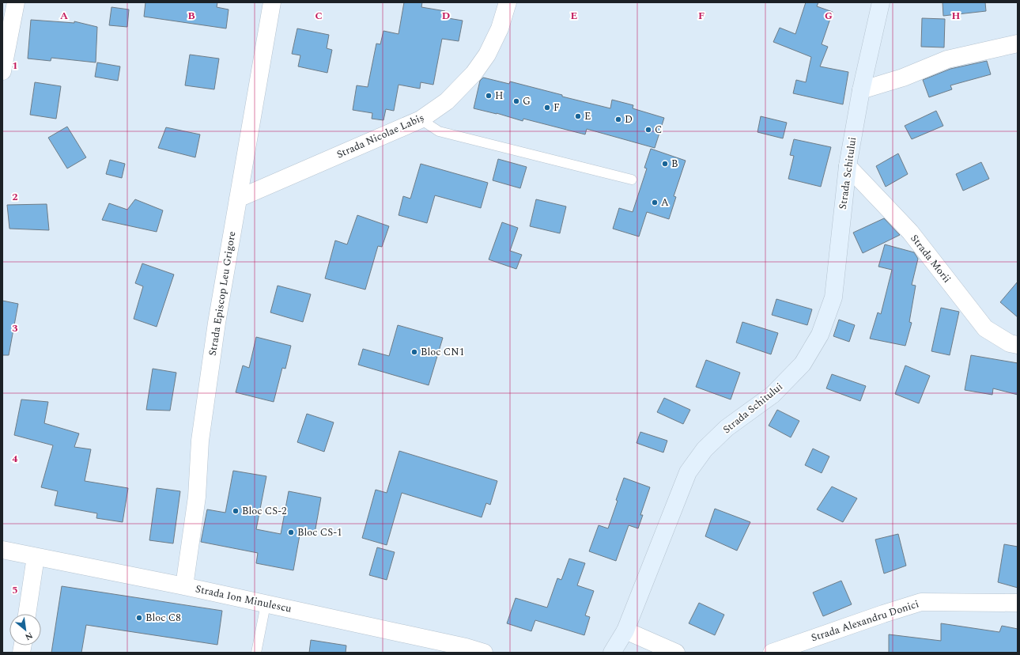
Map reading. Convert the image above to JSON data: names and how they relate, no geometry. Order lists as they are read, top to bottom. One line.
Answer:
{"streets":{"main road":["Strada Schitului"],"street":["Strada Nicolae Labiș","Strada Morii","Strada Episcop Leu Grigore","Strada Ion Minulescu","Strada Alexandru Donici"]},"crossings":[["Strada Nicolae Labiș","Strada Episcop Leu Grigore"],["Strada Schitului","Strada Morii"],["Strada Episcop Leu Grigore","Strada Ion Minulescu"]],"places":["H","G","F","E","D","C","B","A","Bloc CN1","Bloc CS-2","Bloc CS-1","Bloc C8"],"north":"bottom right","grid":{"columns":["A","B","C","D","E","F","G","H"],"rows":["1","2","3","4","5"]}}
